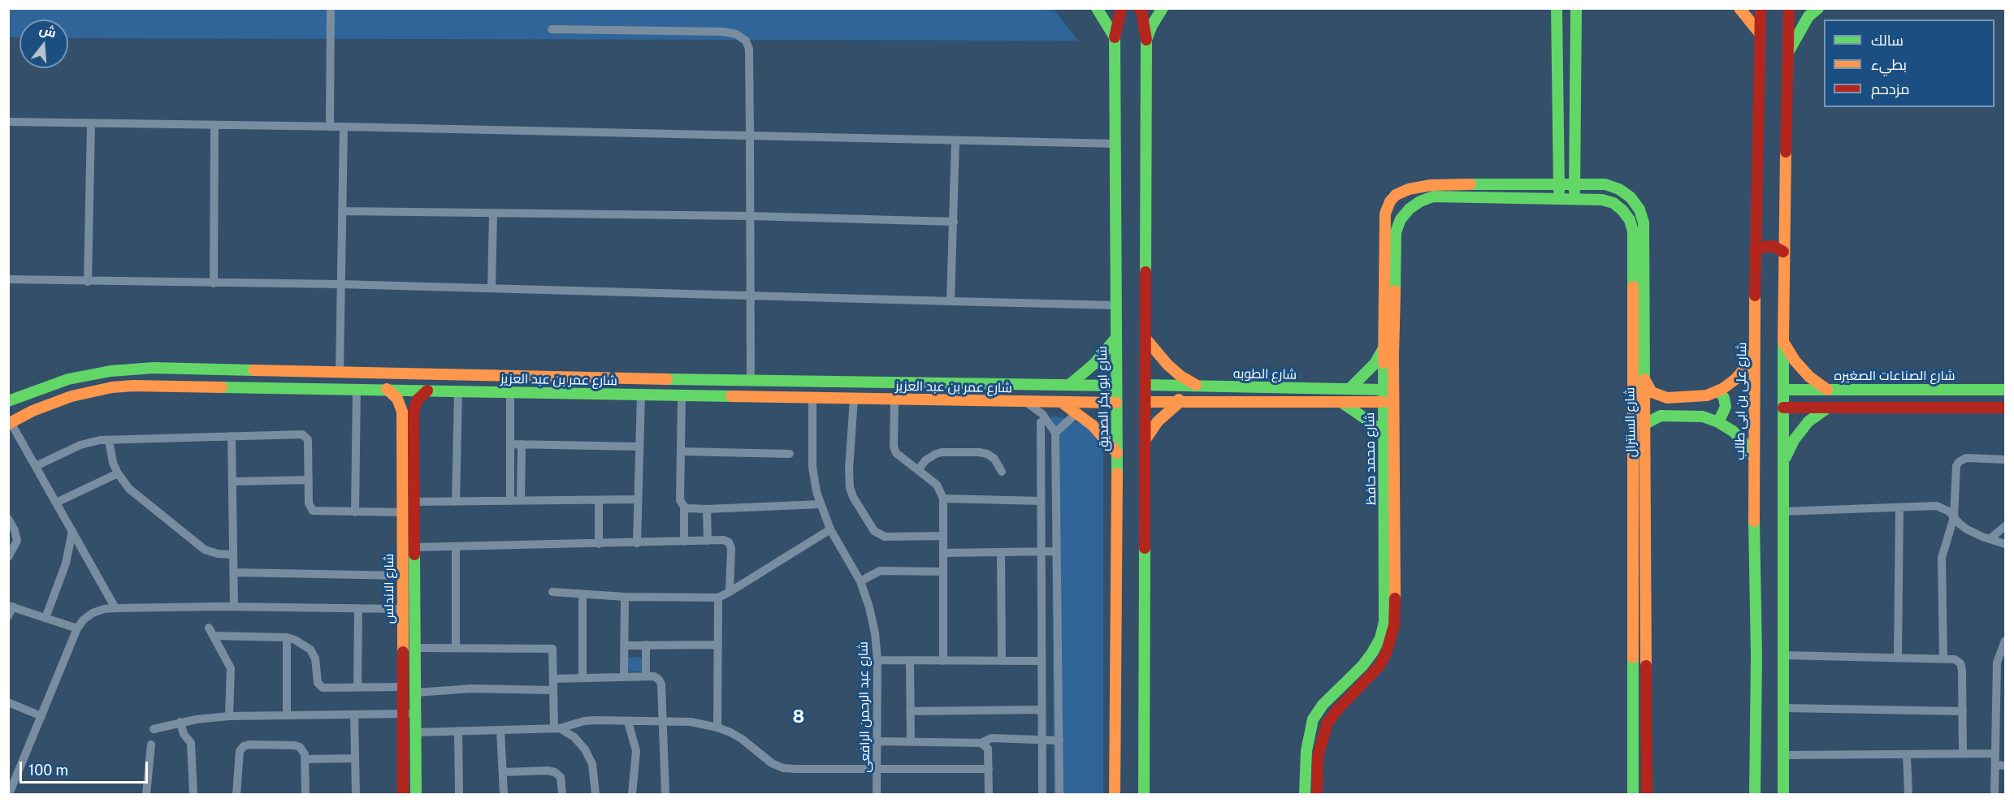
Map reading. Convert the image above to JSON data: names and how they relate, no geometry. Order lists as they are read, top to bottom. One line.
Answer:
{"streets":{"street":["شارع الطوبه","شارع الصناعات الصغيره","شارع عمر بن عبد العزيز","شارع ابو بكر الصديق","شارع على بن ابى طالب","شارع السنترال","شارع محمد حافظ","شارع الاندلس","شارع عبد الرحمن الرافعى"]},"crossings":[["شارع الطوبه","شارع محمد حافظ"],["شارع عمر بن عبد العزيز","شارع ابو بكر الصديق"],["شارع عمر بن عبد العزيز","شارع عبد الرحمن الرافعى"],["شارع السنترال","شارع محمد حافظ"]],"districts":["8"],"legend":["سالك","بطيء","مزدحم"],"scale_bar":"100 m","north":"top"}
